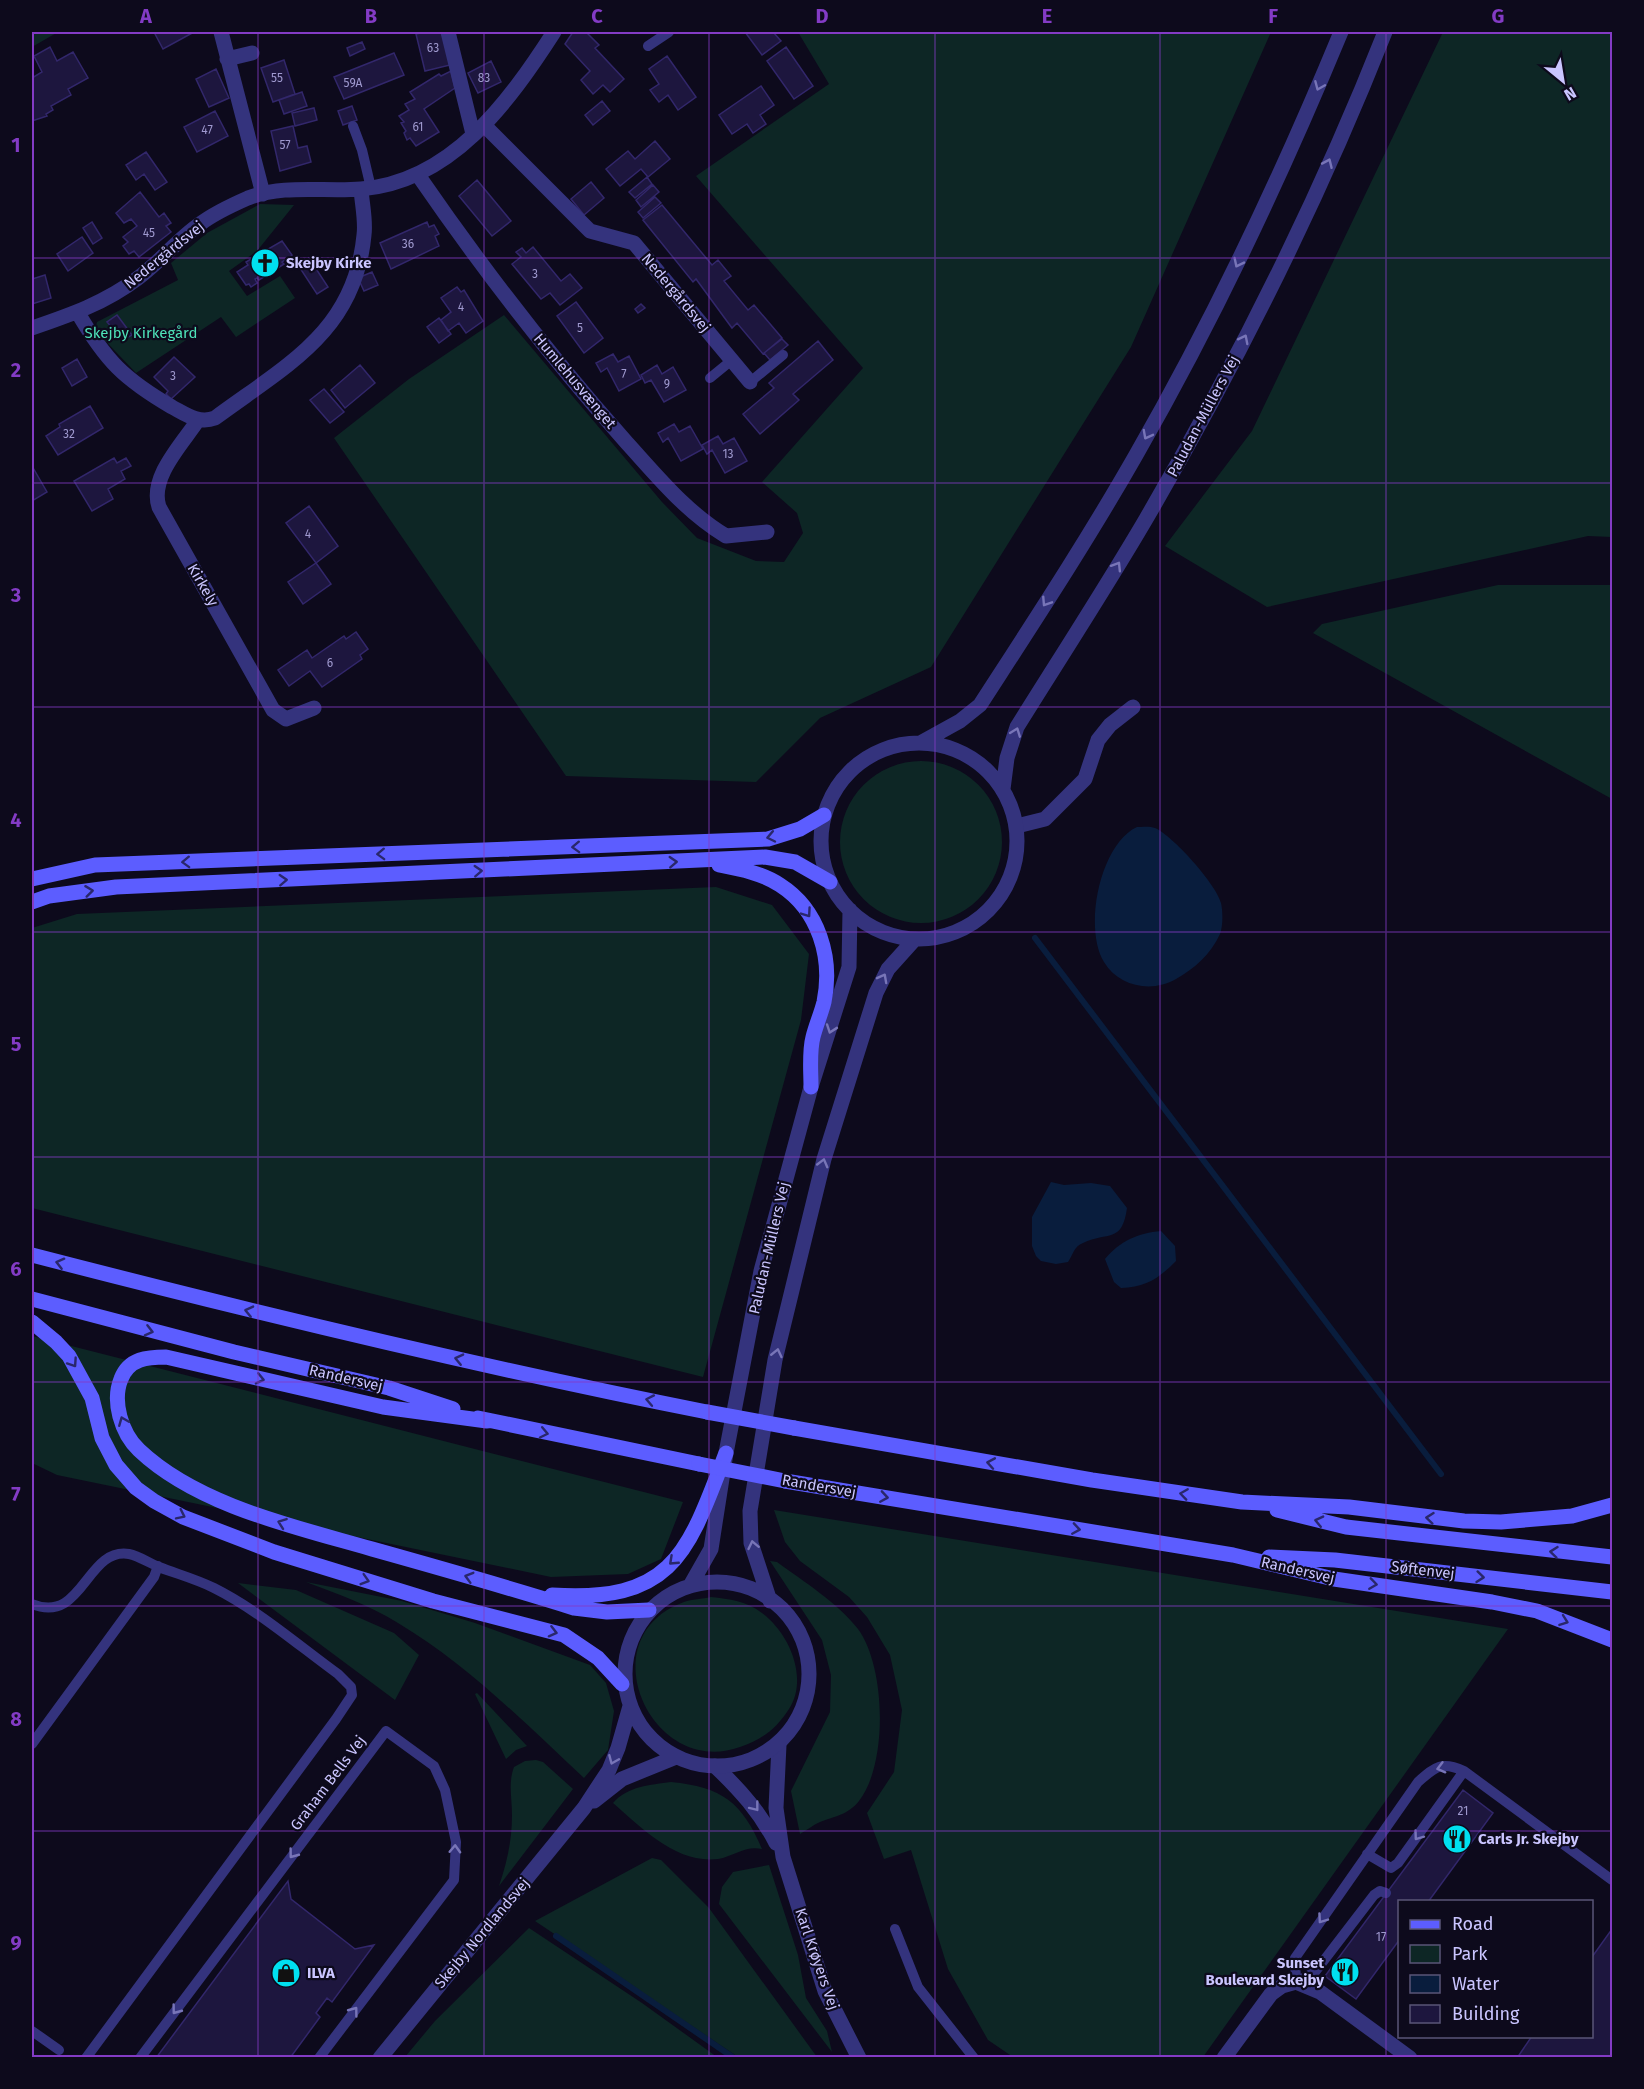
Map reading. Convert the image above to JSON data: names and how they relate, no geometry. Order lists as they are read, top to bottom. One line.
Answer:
{"streets":{"main road":["Randersvej","Søftenvej"],"street":["Nedergårdsvej","Humlehusvænget","Paludan-Müllers Vej","Kirkely","Skejby Nordlandsvej","Karl Krøyers Vej"],"lane":["Graham Bells Vej"]},"crossings":[["Nedergårdsvej","Humlehusvænget"],["Paludan-Müllers Vej","Skejby Nordlandsvej"],["Paludan-Müllers Vej","Karl Krøyers Vej"],["Randersvej","Søftenvej"],["Skejby Nordlandsvej","Karl Krøyers Vej"]],"parks":["Skejby Kirkegård"],"places":{"church":["Skejby Kirke"],"restaurant":["Carls Jr. Skejby","Sunset Boulevard Skejby"],"shop":["ILVA"]},"house_numbers":["63","55","83","59A","61","47","57","45","36","3","4","5","7","3","9","32","13","4","6","21","17"],"legend":["Road","Park","Water","Building"],"north":"bottom right","grid":{"columns":["A","B","C","D","E","F","G"],"rows":["1","2","3","4","5","6","7","8","9"]}}
